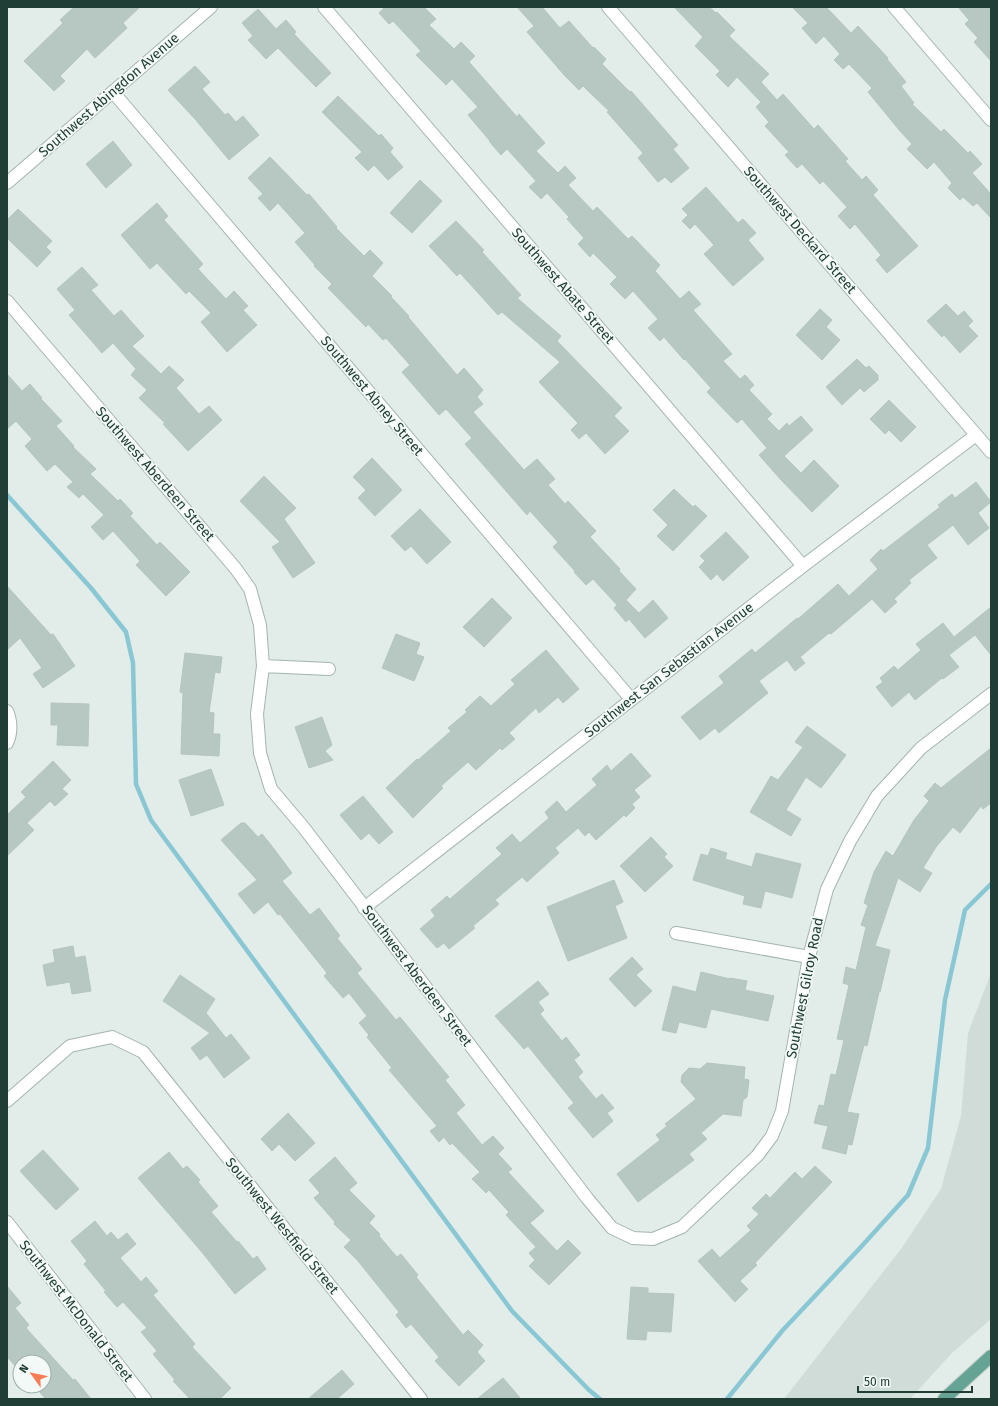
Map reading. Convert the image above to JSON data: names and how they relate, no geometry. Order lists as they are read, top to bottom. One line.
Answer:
{"streets":{"street":["Southwest Abingdon Avenue","Southwest Deckard Street","Southwest Abate Street","Southwest Abney Street","Southwest Aberdeen Street","Southwest San Sebastian Avenue","Southwest Gilroy Road","Southwest Westfield Street","Southwest McDonald Street"]},"crossings":[["Southwest Abingdon Avenue","Southwest Abney Street"],["Southwest Deckard Street","Southwest San Sebastian Avenue"],["Southwest Abate Street","Southwest San Sebastian Avenue"],["Southwest Abney Street","Southwest San Sebastian Avenue"],["Southwest Aberdeen Street","Southwest San Sebastian Avenue"],["Southwest Aberdeen Street","Southwest Gilroy Road"]],"scale_bar":"50 m","north":"top left"}
